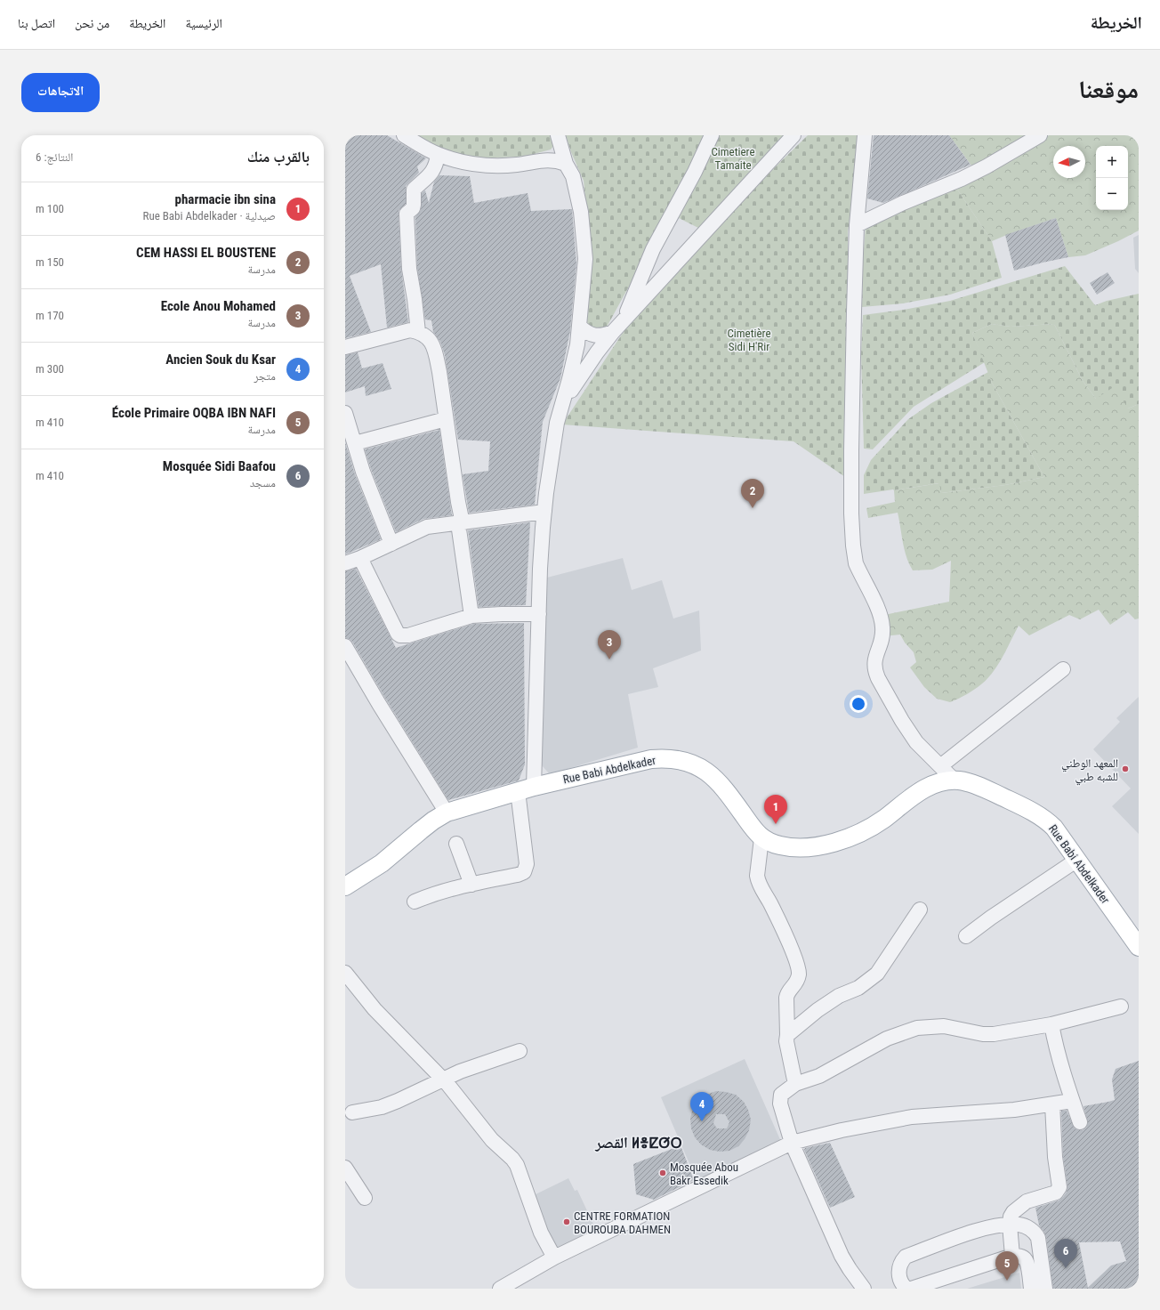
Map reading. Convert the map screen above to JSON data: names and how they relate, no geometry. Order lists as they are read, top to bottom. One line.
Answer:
{"streets":{"main road":["Rue Babi Abdelkader"]},"districts":["القصر ⵍⴻⵇⵚⵔ"],"parks":["Cimetiere Tamaite","Cimetière Sidi H'Rir"],"places":["المعهد الوطني للشبه طبي","Mosquée Abou Bakr Essedik","CENTRE FORMATION BOUROUBA DAHMEN"],"north":"left","page":{"header":"الخريطة","nav":["الرئيسية","الخريطة","من نحن","اتصل بنا"],"title":"موقعنا","buttons":"الاتجاهات","heading":["بالقرب منك","النتائج: 6"],"map_buttons":["+","−"],"list":[{"mark":"1","name":"pharmacie ibn sina","note":"صيدلية · Rue Babi Abdelkader","value":"100 m"},{"mark":"2","name":"CEM HASSI EL BOUSTENE","note":"مدرسة","value":"150 m"},{"mark":"3","name":"Ecole Anou Mohamed","note":"مدرسة","value":"170 m"},{"mark":"4","name":"Ancien Souk du Ksar","note":"متجر","value":"300 m"},{"mark":"5","name":"École Primaire OQBA IBN NAFI","note":"مدرسة","value":"410 m"},{"mark":"6","name":"Mosquée Sidi Baafou","note":"مسجد","value":"410 m"}],"pins":["2","3","1","4","6","5"]}}
